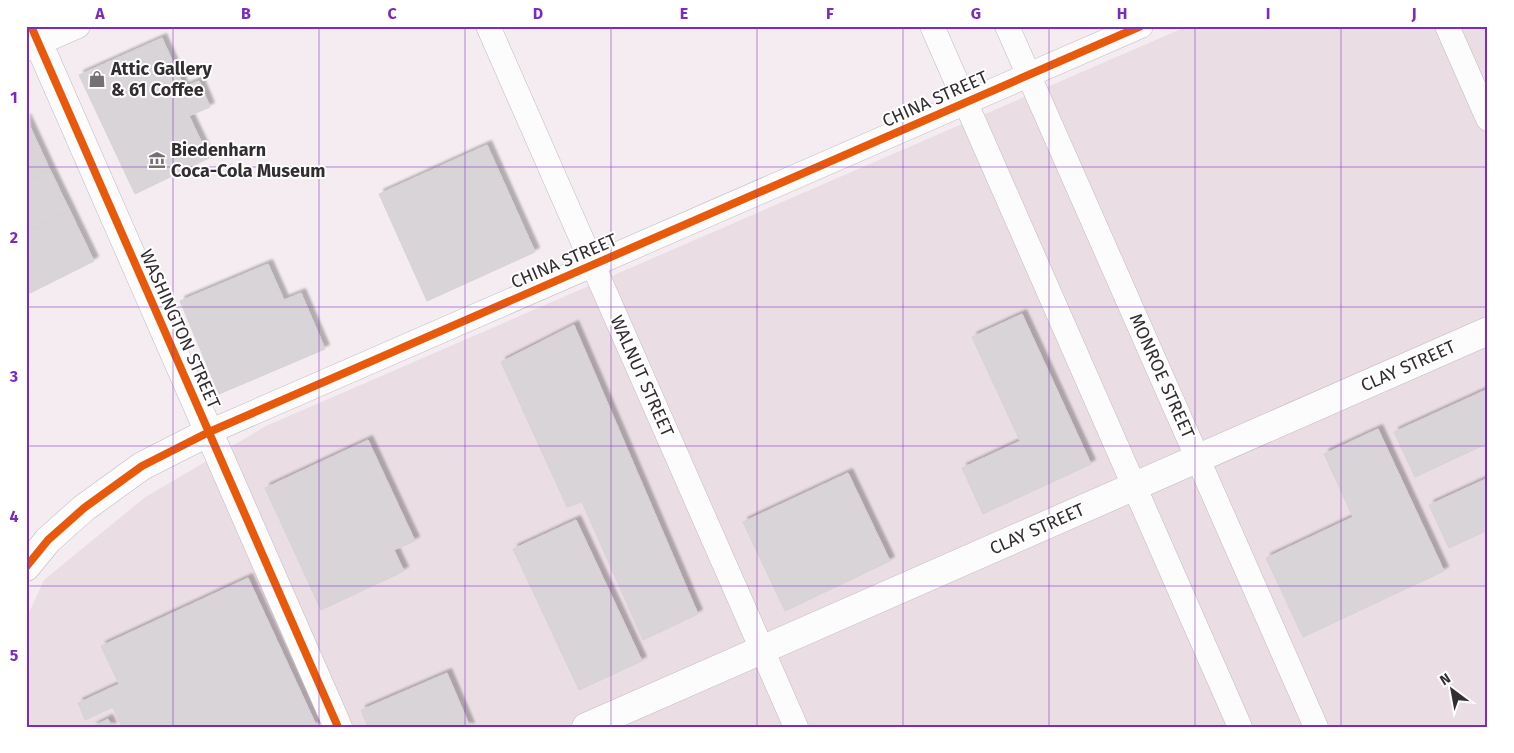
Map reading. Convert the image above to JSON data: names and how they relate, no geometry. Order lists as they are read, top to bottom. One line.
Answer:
{"streets":{"main road":["CHINA STREET","WASHINGTON STREET","CLAY STREET"],"street":["WALNUT STREET","MONROE STREET"]},"crossings":[["CHINA STREET","WASHINGTON STREET"],["CHINA STREET","WALNUT STREET"],["CHINA STREET","MONROE STREET"],["CLAY STREET","WALNUT STREET"],["CLAY STREET","MONROE STREET"]],"places":{"shop":["Attic Gallery & 61 Coffee"],"museum":["Biedenharn Coca-Cola Museum"]},"north":"top left","grid":{"columns":["A","B","C","D","E","F","G","H","I","J"],"rows":["1","2","3","4","5"]}}
